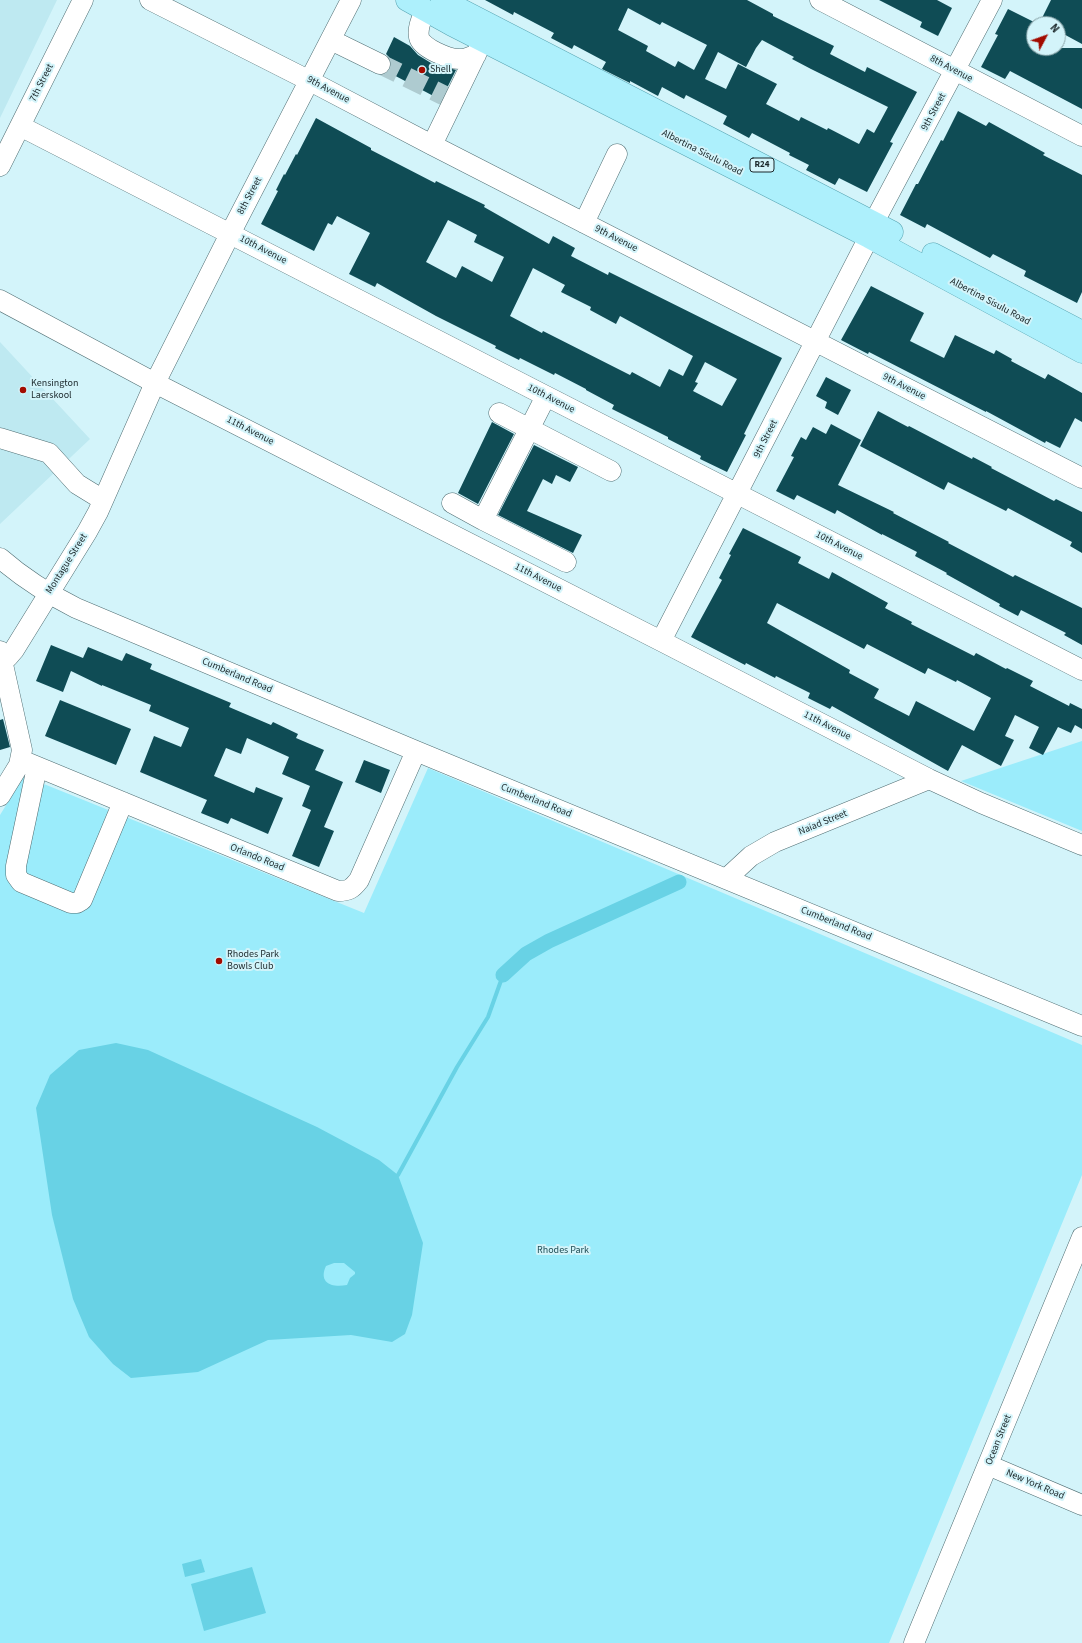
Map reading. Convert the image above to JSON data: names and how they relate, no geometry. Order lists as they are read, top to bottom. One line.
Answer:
{"streets":{"main road":["Albertina Sisulu Road","R24"],"street":["8th Avenue","7th Street","9th Avenue","9th Street","8th Street","10th Avenue","11th Avenue","Montague Street","Cumberland Road","Naiad Street","Orlando Road","Ocean Street","New York Road"]},"crossings":[["8th Avenue","9th Street"],["7th Street","10th Avenue"],["9th Avenue","9th Street"],["9th Avenue","8th Street"],["9th Street","Albertina Sisulu Road"],["9th Street","10th Avenue"],["9th Street","11th Avenue"],["8th Street","10th Avenue"],["8th Street","11th Avenue"],["8th Street","Montague Street"],["11th Avenue","Naiad Street"],["Montague Street","Cumberland Road"],["Montague Street","Orlando Road"],["Cumberland Road","Naiad Street"],["Cumberland Road","Orlando Road"],["Ocean Street","New York Road"]],"parks":["Rhodes Park"],"places":["Shell","Kensington Laerskool","Rhodes Park Bowls Club"],"north":"top right"}
